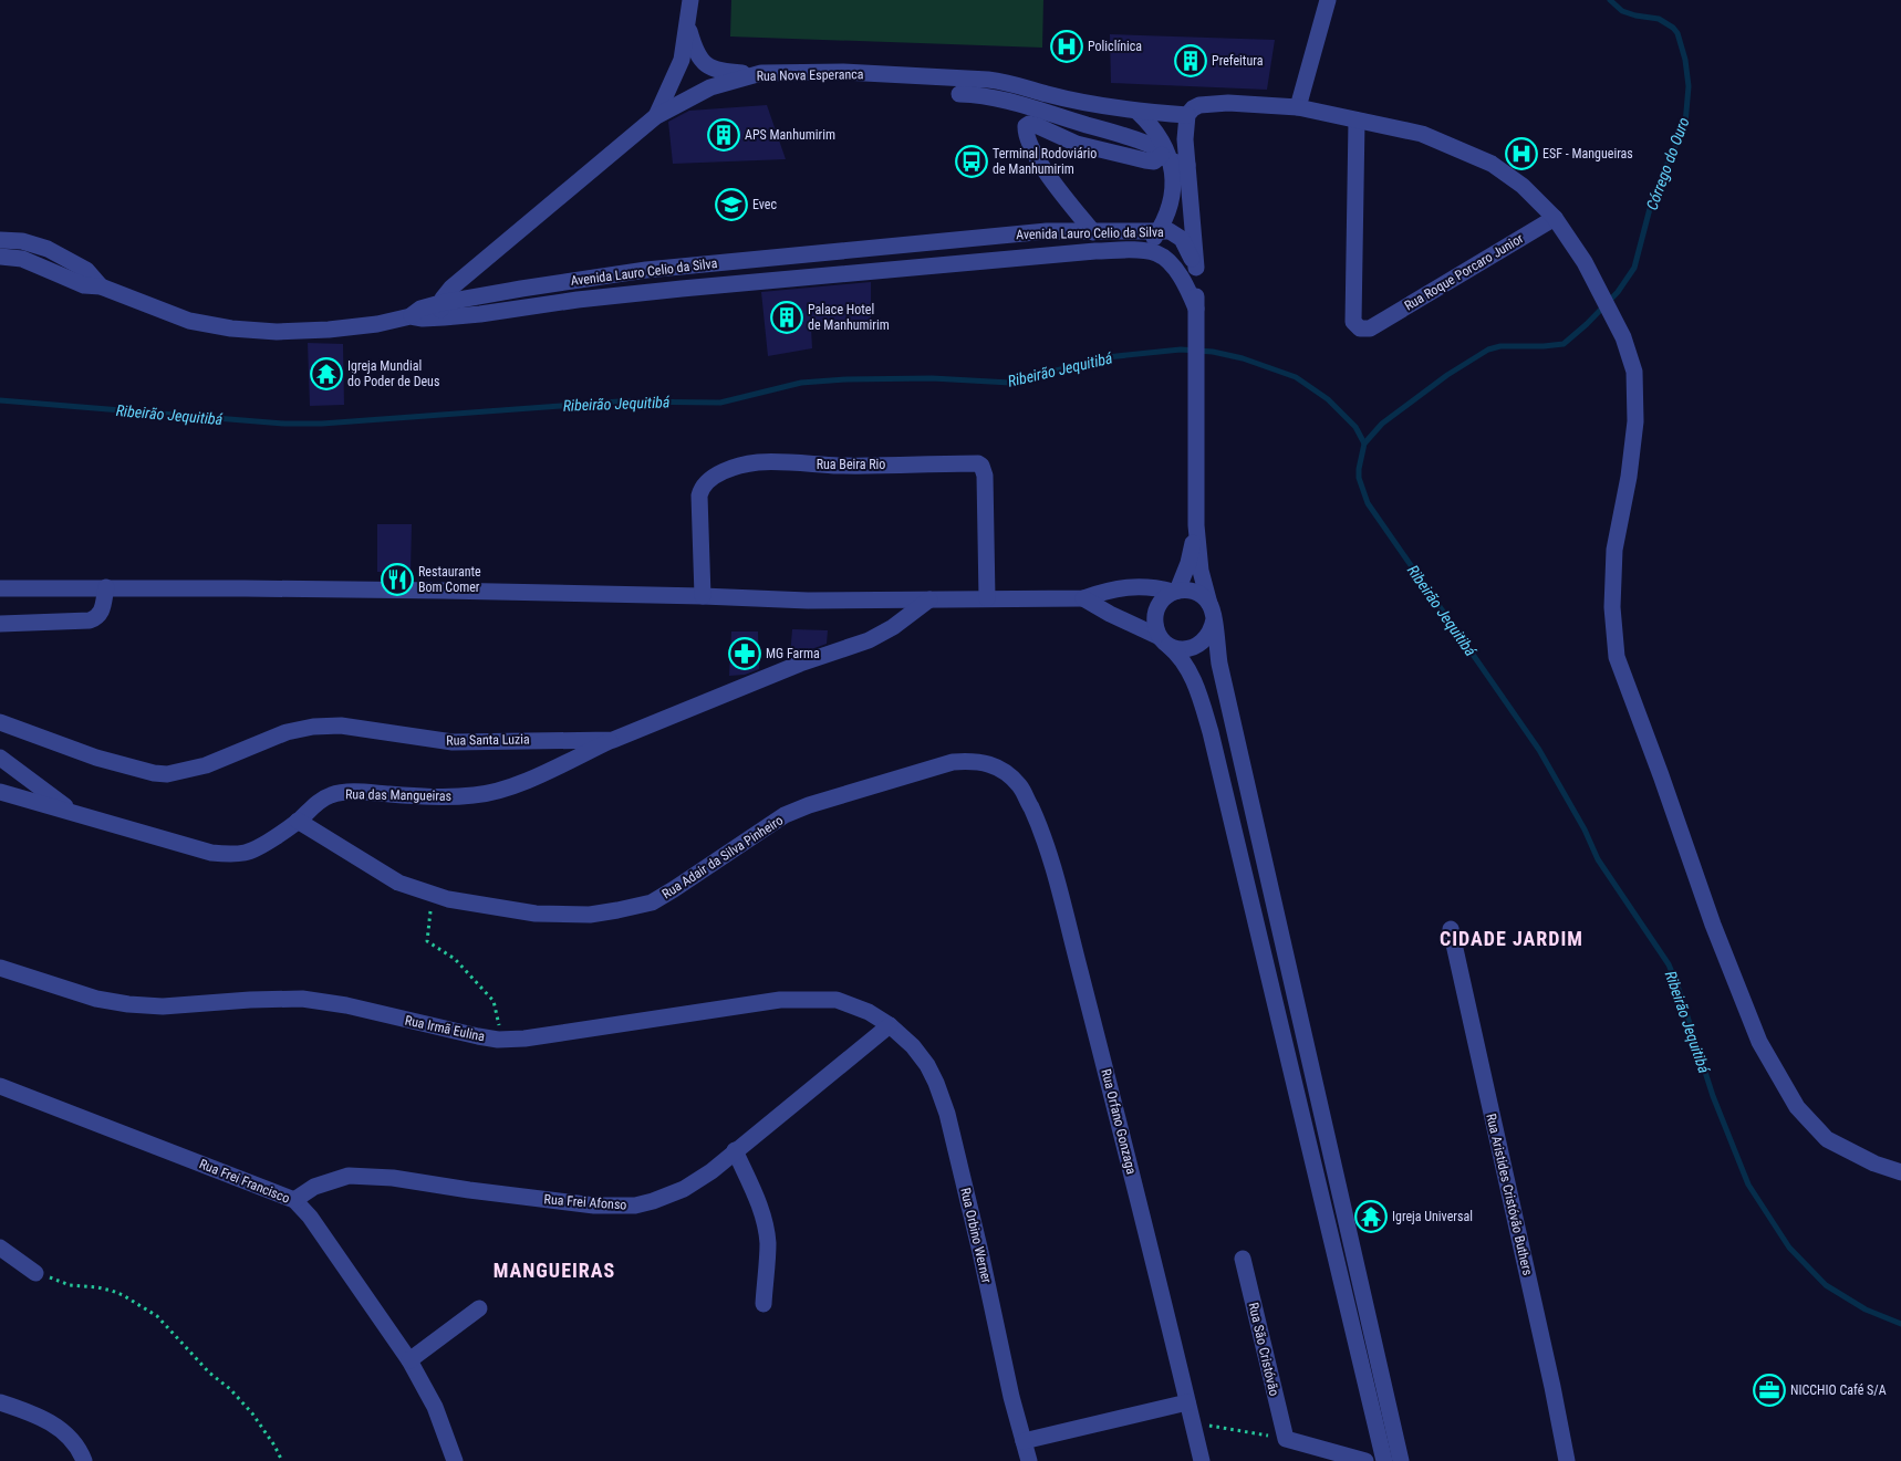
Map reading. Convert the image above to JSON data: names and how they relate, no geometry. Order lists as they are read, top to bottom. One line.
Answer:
{"streets":{"street":["Rua Nova Esperanca","Avenida Lauro Celio da Silva","Rua Roque Porcaro Junior","Rua Beira Rio","Rua Santa Luzia","Rua das Mangueiras","Rua Adair da Silva Pinheiro","Rua Irmã Eulina","Rua Orfano Gonzaga","Rua Frei Francisco","Rua Aristides Cristóvão Buthers","Rua Frei Afonso","Rua Orbino Werner","Rua São Cristóvão"]},"crossings":[["Rua Nova Esperanca","Avenida Lauro Celio da Silva"],["Rua Santa Luzia","Rua das Mangueiras"],["Rua das Mangueiras","Rua Adair da Silva Pinheiro"],["Rua Adair da Silva Pinheiro","Rua Orfano Gonzaga"],["Rua Irmã Eulina","Rua Frei Afonso"],["Rua Irmã Eulina","Rua Orbino Werner"],["Rua Frei Francisco","Rua Frei Afonso"],["Rua Frei Afonso","Rua Orbino Werner"]],"districts":["CIDADE JARDIM","MANGUEIRAS"],"water":["Córrego do Ouro","Ribeirão Jequitibá"],"places":{"hospital":["Policlínica","ESF - Mangueiras"],"building":["Prefeitura","APS Manhumirim","Palace Hotel de Manhumirim"],"bus stop":["Terminal Rodoviário de Manhumirim"],"school or university":["Evec"],"temple":["Igreja Mundial do Poder de Deus","Igreja Universal"],"restaurant":["Restaurante Bom Comer"],"pharmacy":["MG Farma"],"office":["NICCHIO Café S/A"]}}
